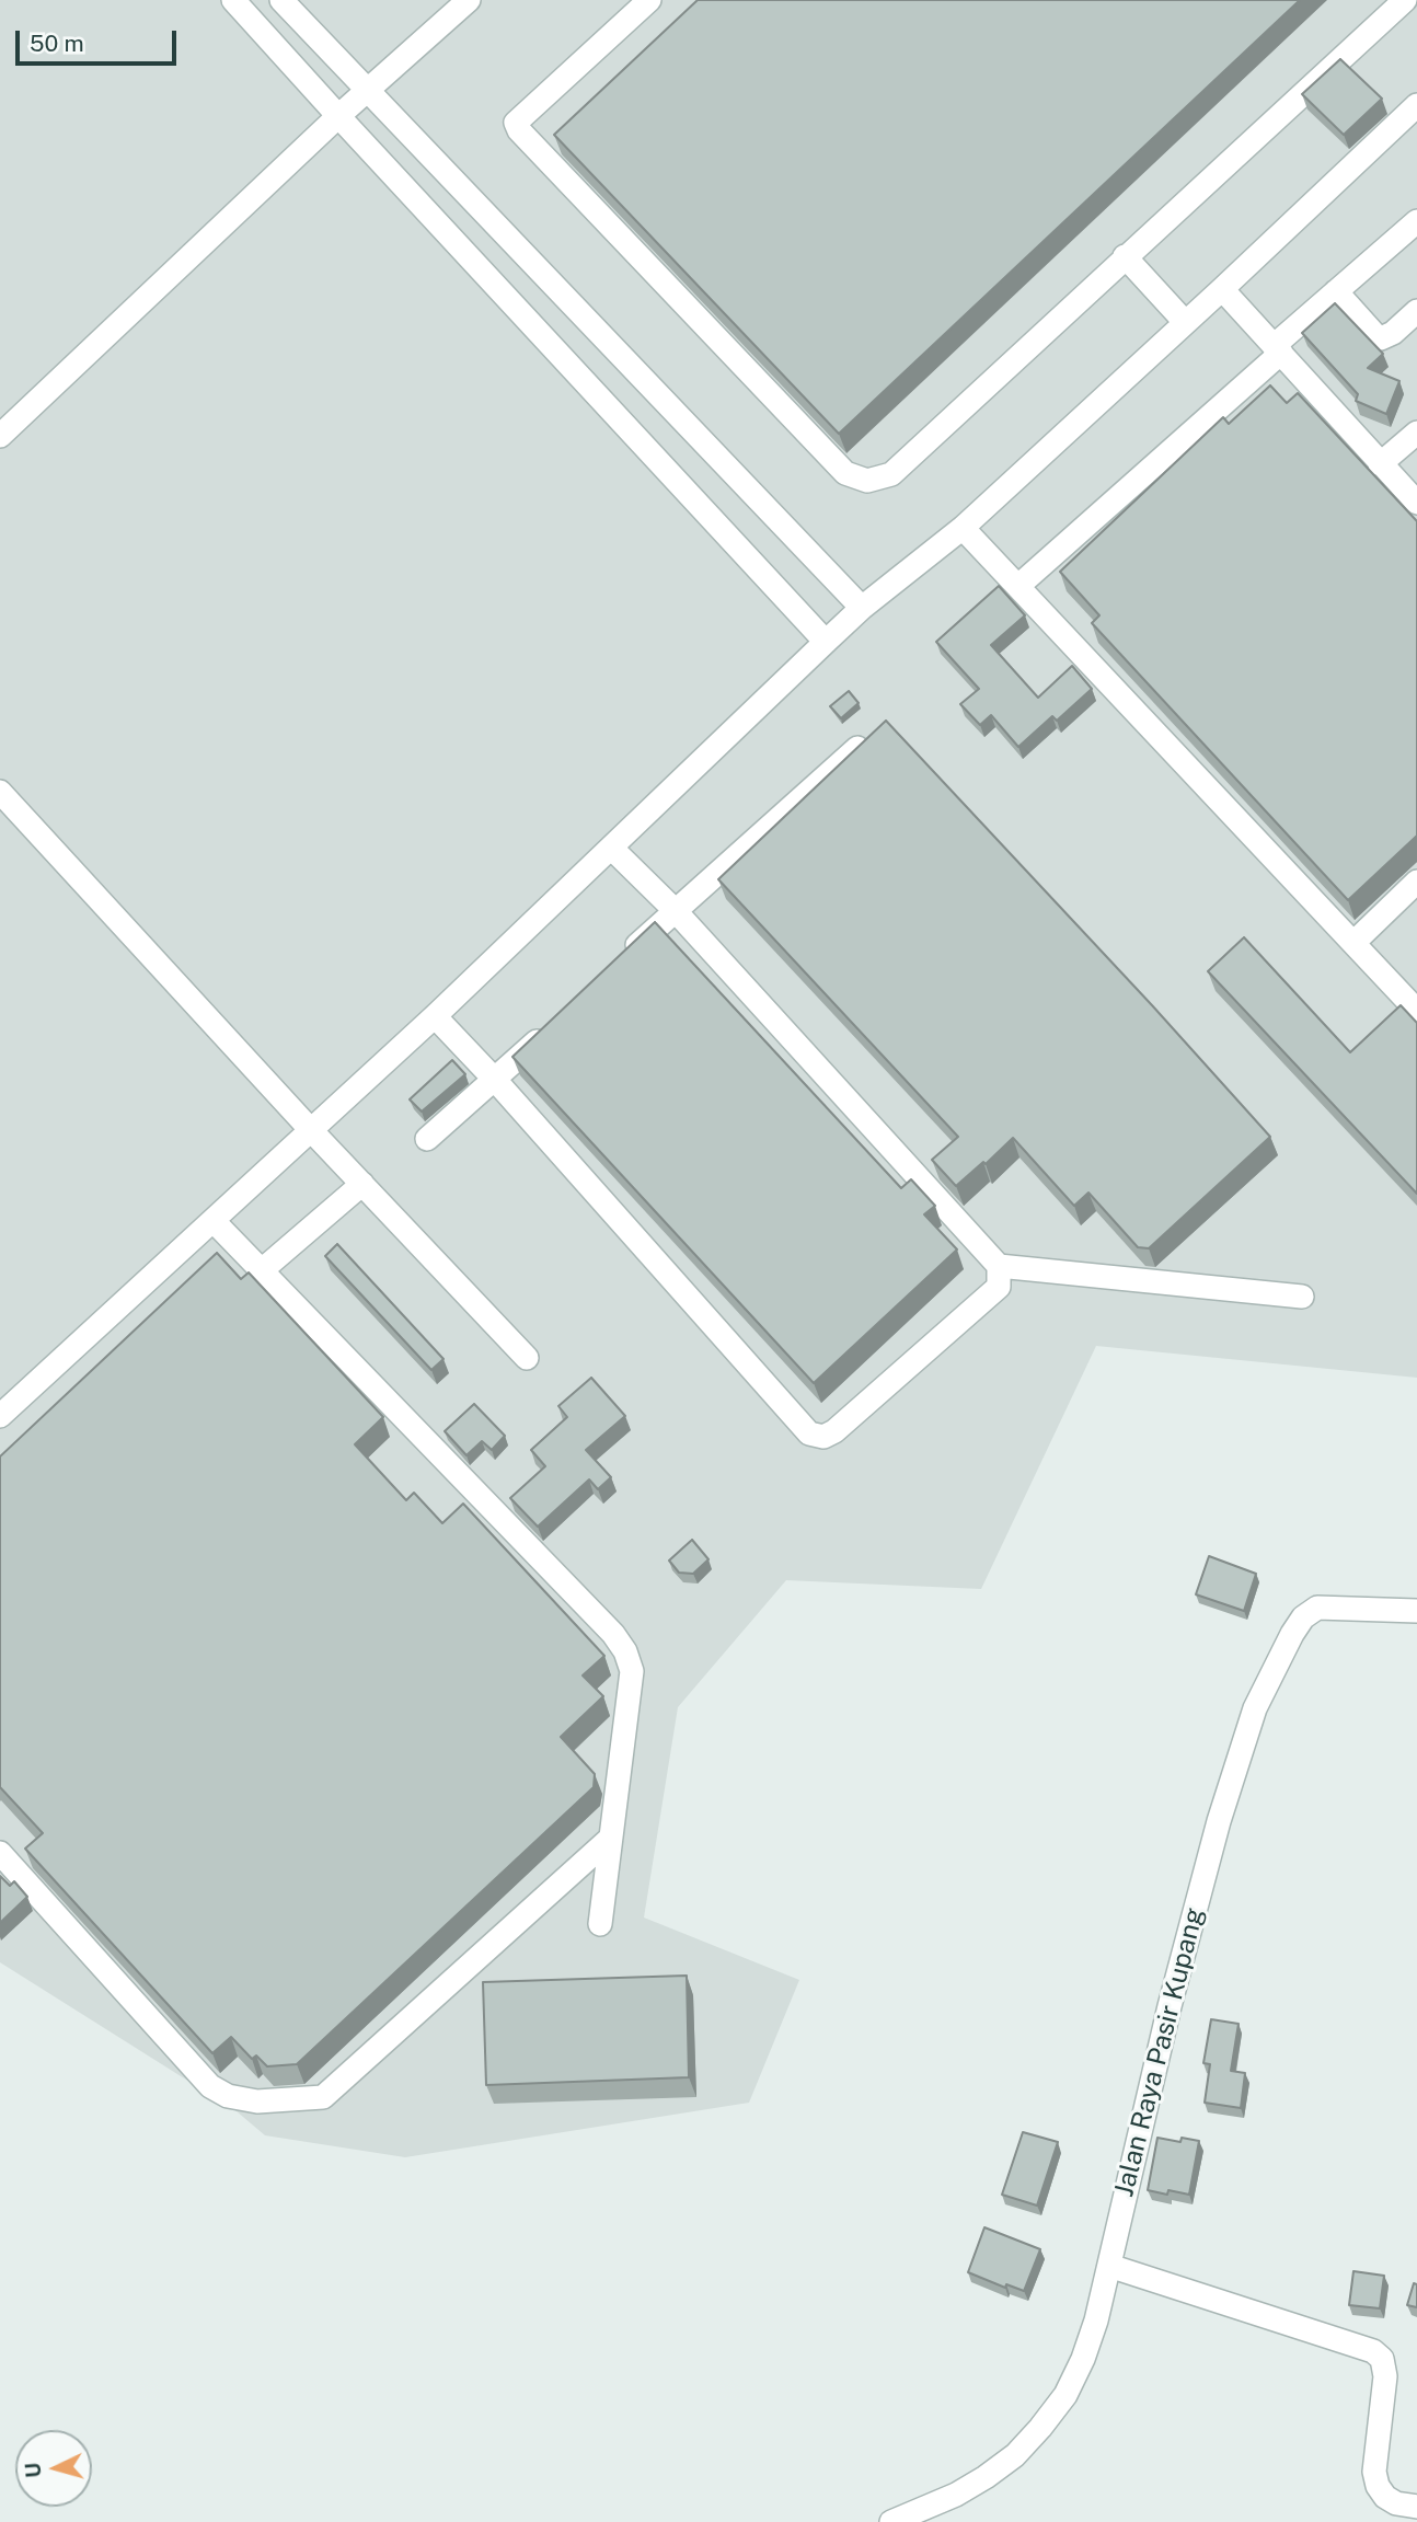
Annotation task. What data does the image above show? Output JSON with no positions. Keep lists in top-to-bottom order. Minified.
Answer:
{"streets":{"street":["Jalan Raya Pasir Kupang"]},"scale_bar":"50 m","north":"left"}
